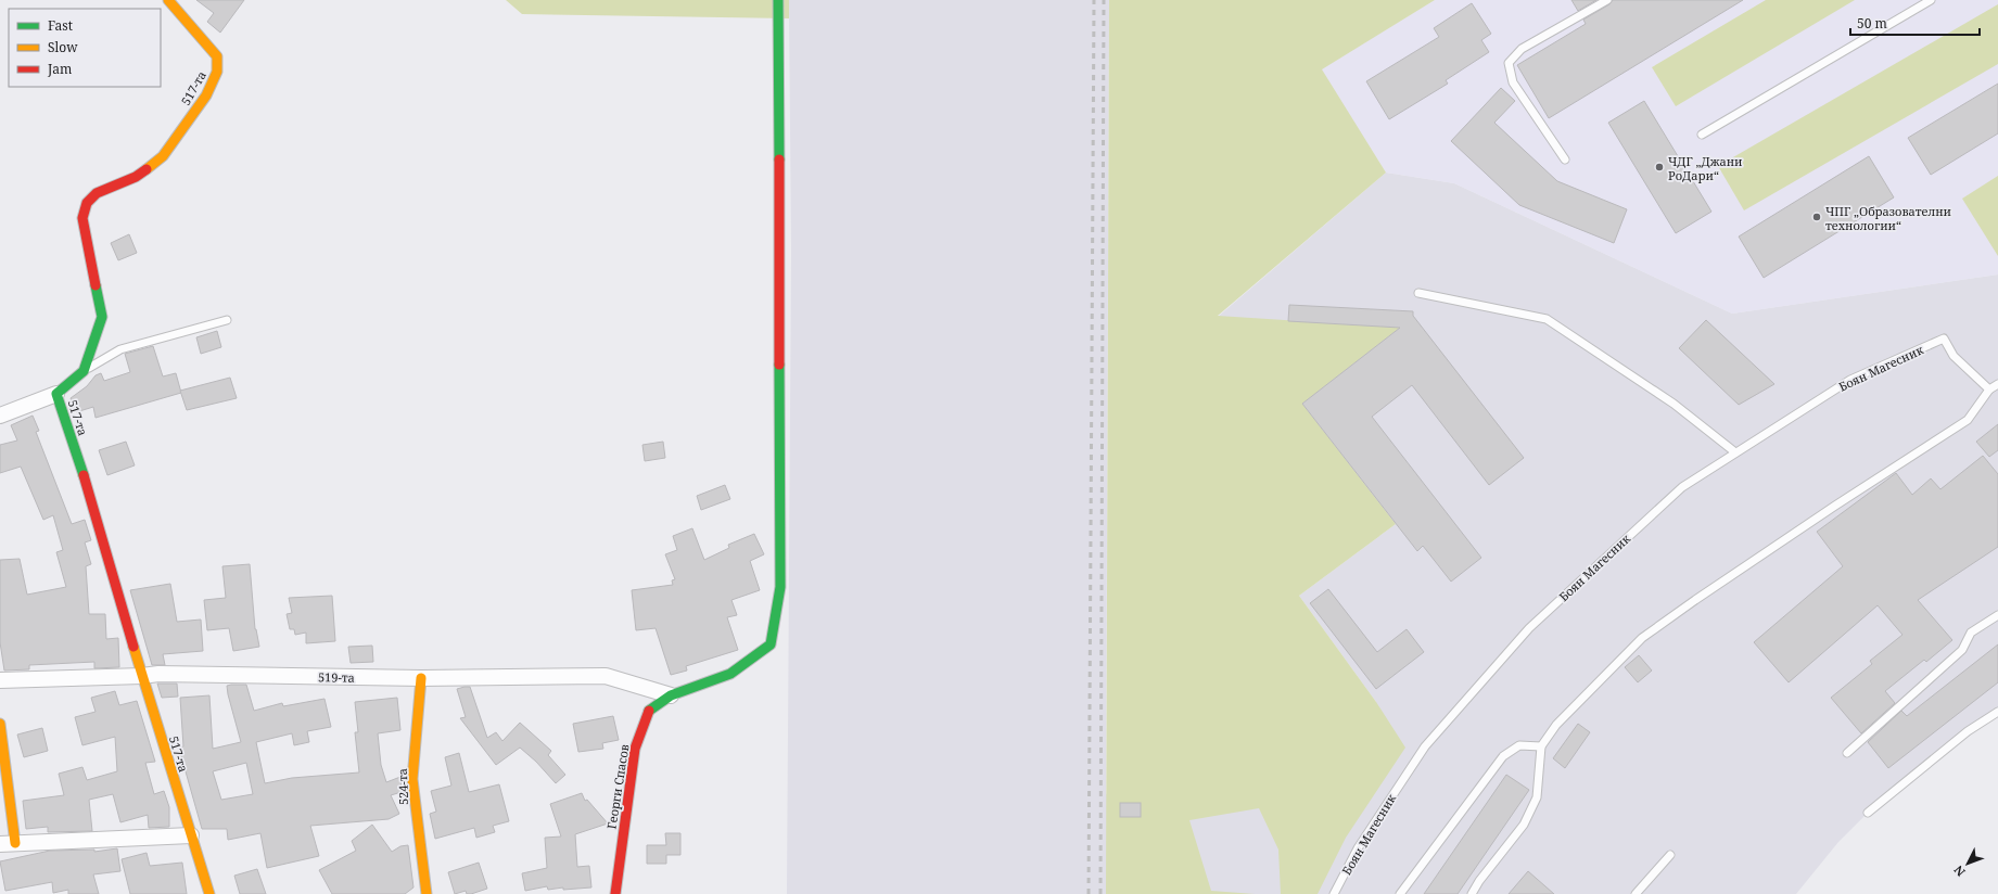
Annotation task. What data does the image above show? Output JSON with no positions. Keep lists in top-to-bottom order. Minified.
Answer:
{"streets":{"street":["517-та","519-та","524-та","Георги Спасов"],"lane":["Боян Магесник"]},"crossings":[["517-та","519-та"],["519-та","524-та"],["519-та","Георги Спасов"]],"places":["ЧДГ „Джани РоДари“","ЧПГ „Образователни технологии“"],"legend":["Fast","Slow","Jam"],"scale_bar":"50 m","north":"bottom left"}
